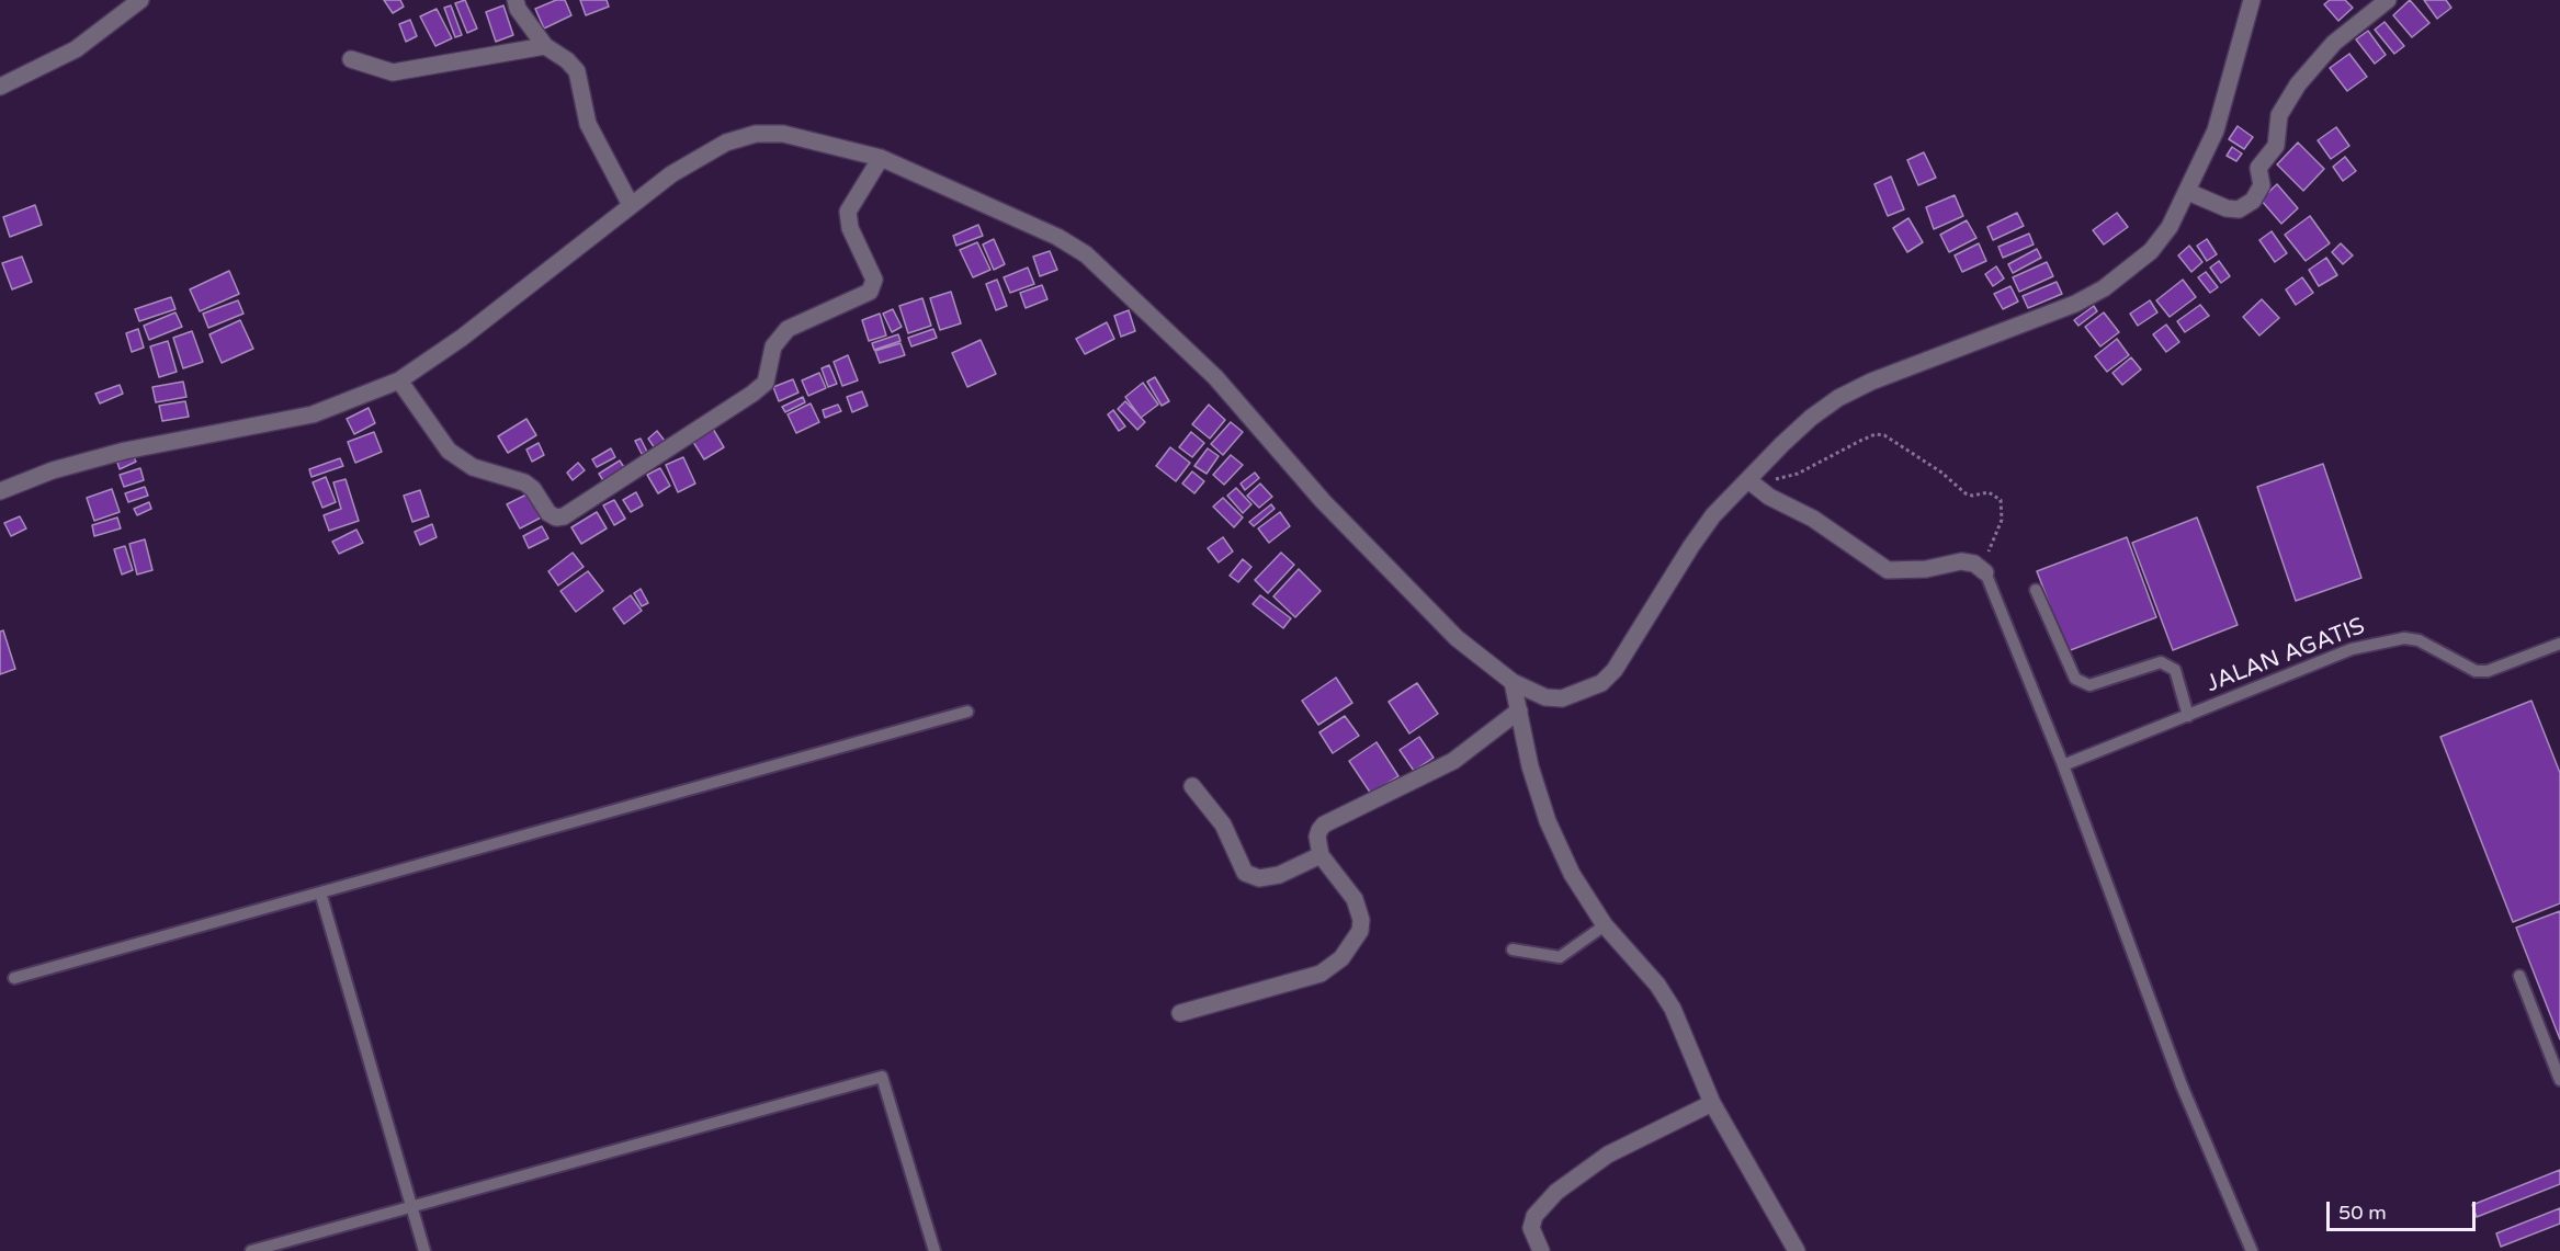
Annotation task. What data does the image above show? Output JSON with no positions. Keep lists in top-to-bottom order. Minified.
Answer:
{"streets":{"lane":["JALAN AGATIS"]},"scale_bar":"50 m"}
